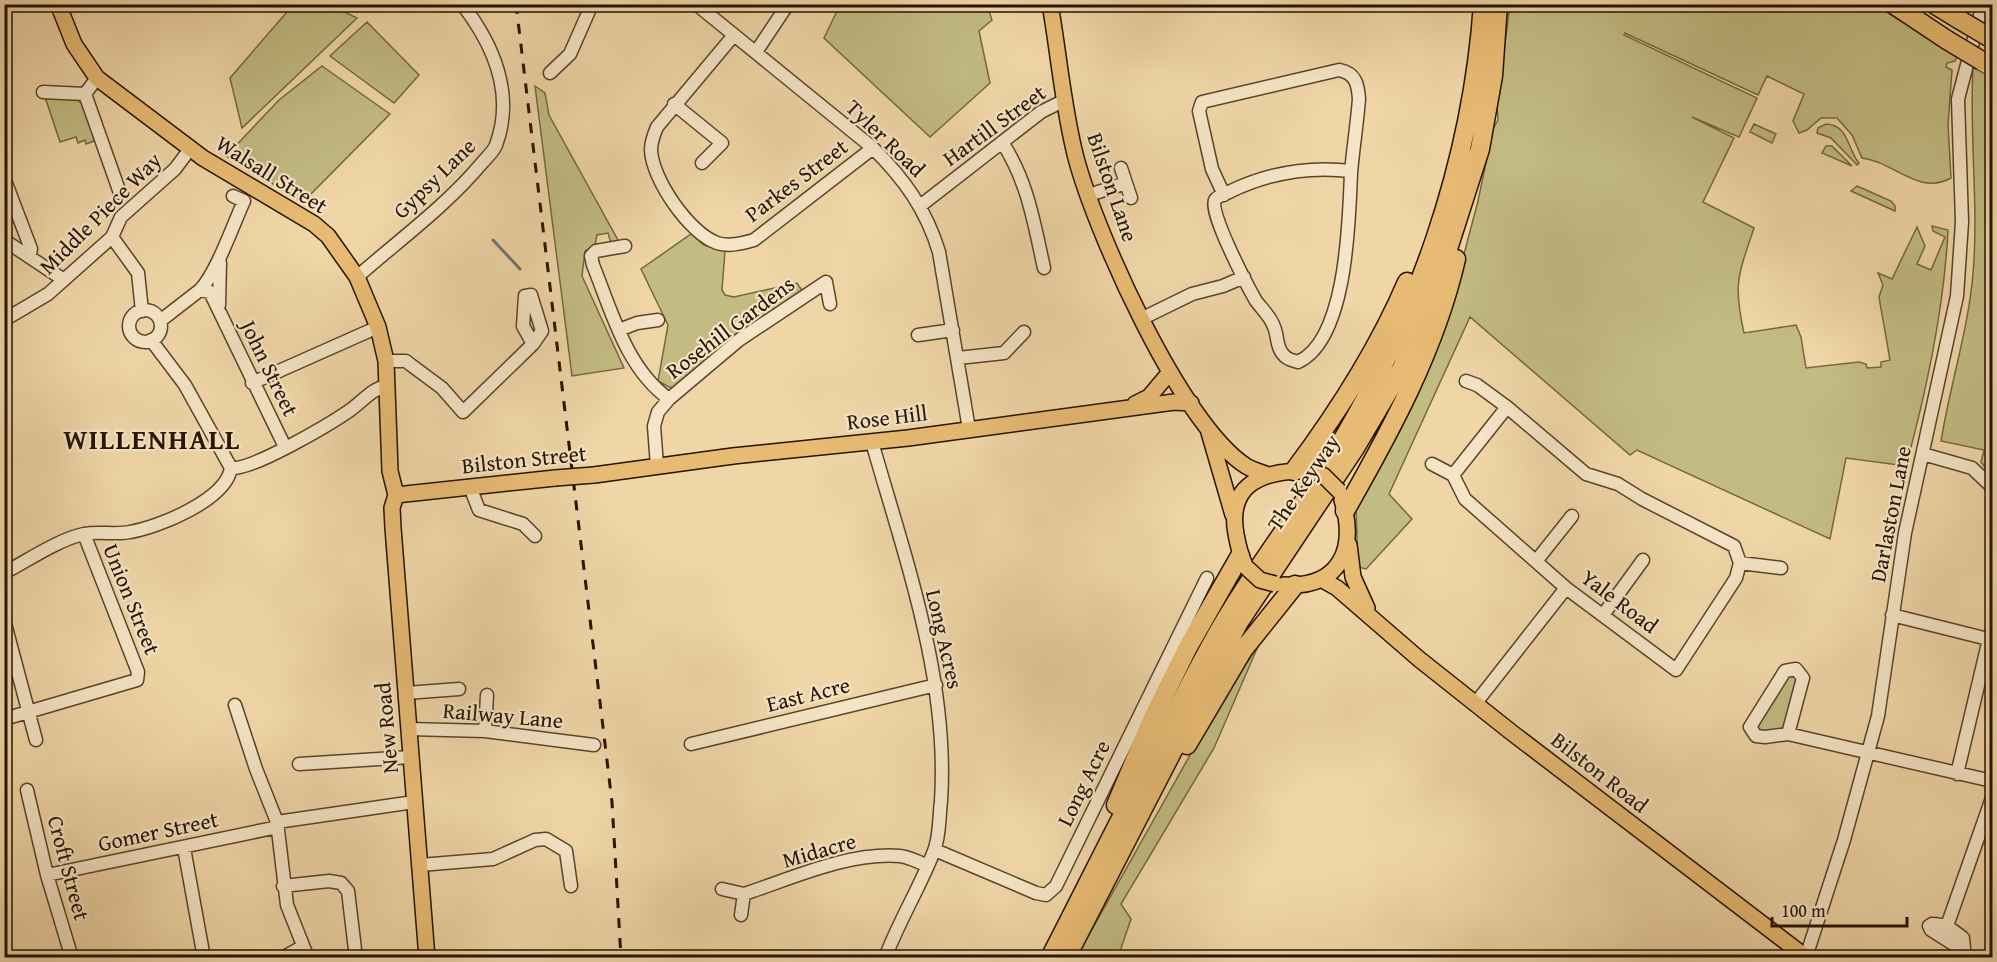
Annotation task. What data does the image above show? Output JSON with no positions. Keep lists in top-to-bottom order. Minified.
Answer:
{"streets":{"highway":["The Keyway"],"main road":["Walsall Street","Bilston Lane","Rose Hill","Bilston Street","New Road","Bilston Road"],"street":["Hartill Street","Tyler Road","Gypsy Lane","Parkes Street","Middle Piece Way","Rosehill Gardens","John Street","Darlaston Lane","Union Street","Yale Road","Long Acres","East Acre","Railway Lane","Long Acre","Gomer Street","Midacre","Croft Street"]},"crossings":[["Hartill Street","Tyler Road"],["Hartill Street","Bilston Lane"],["Tyler Road","Parkes Street"],["Tyler Road","Rose Hill"],["Walsall Street","Gypsy Lane"],["Walsall Street","Middle Piece Way"],["Walsall Street","Bilston Street"],["Walsall Street","New Road"],["Bilston Lane","Rose Hill"],["Rosehill Gardens","Rose Hill"],["Rosehill Gardens","Bilston Street"],["Rose Hill","Bilston Street"],["Rose Hill","Long Acres"],["Bilston Street","New Road"],["Darlaston Lane","Bilston Road"],["Long Acres","East Acre"],["Long Acres","Long Acre"],["Railway Lane","New Road"],["New Road","Gomer Street"],["Gomer Street","Croft Street"]],"districts":["WILLENHALL"],"scale_bar":"100 m"}
